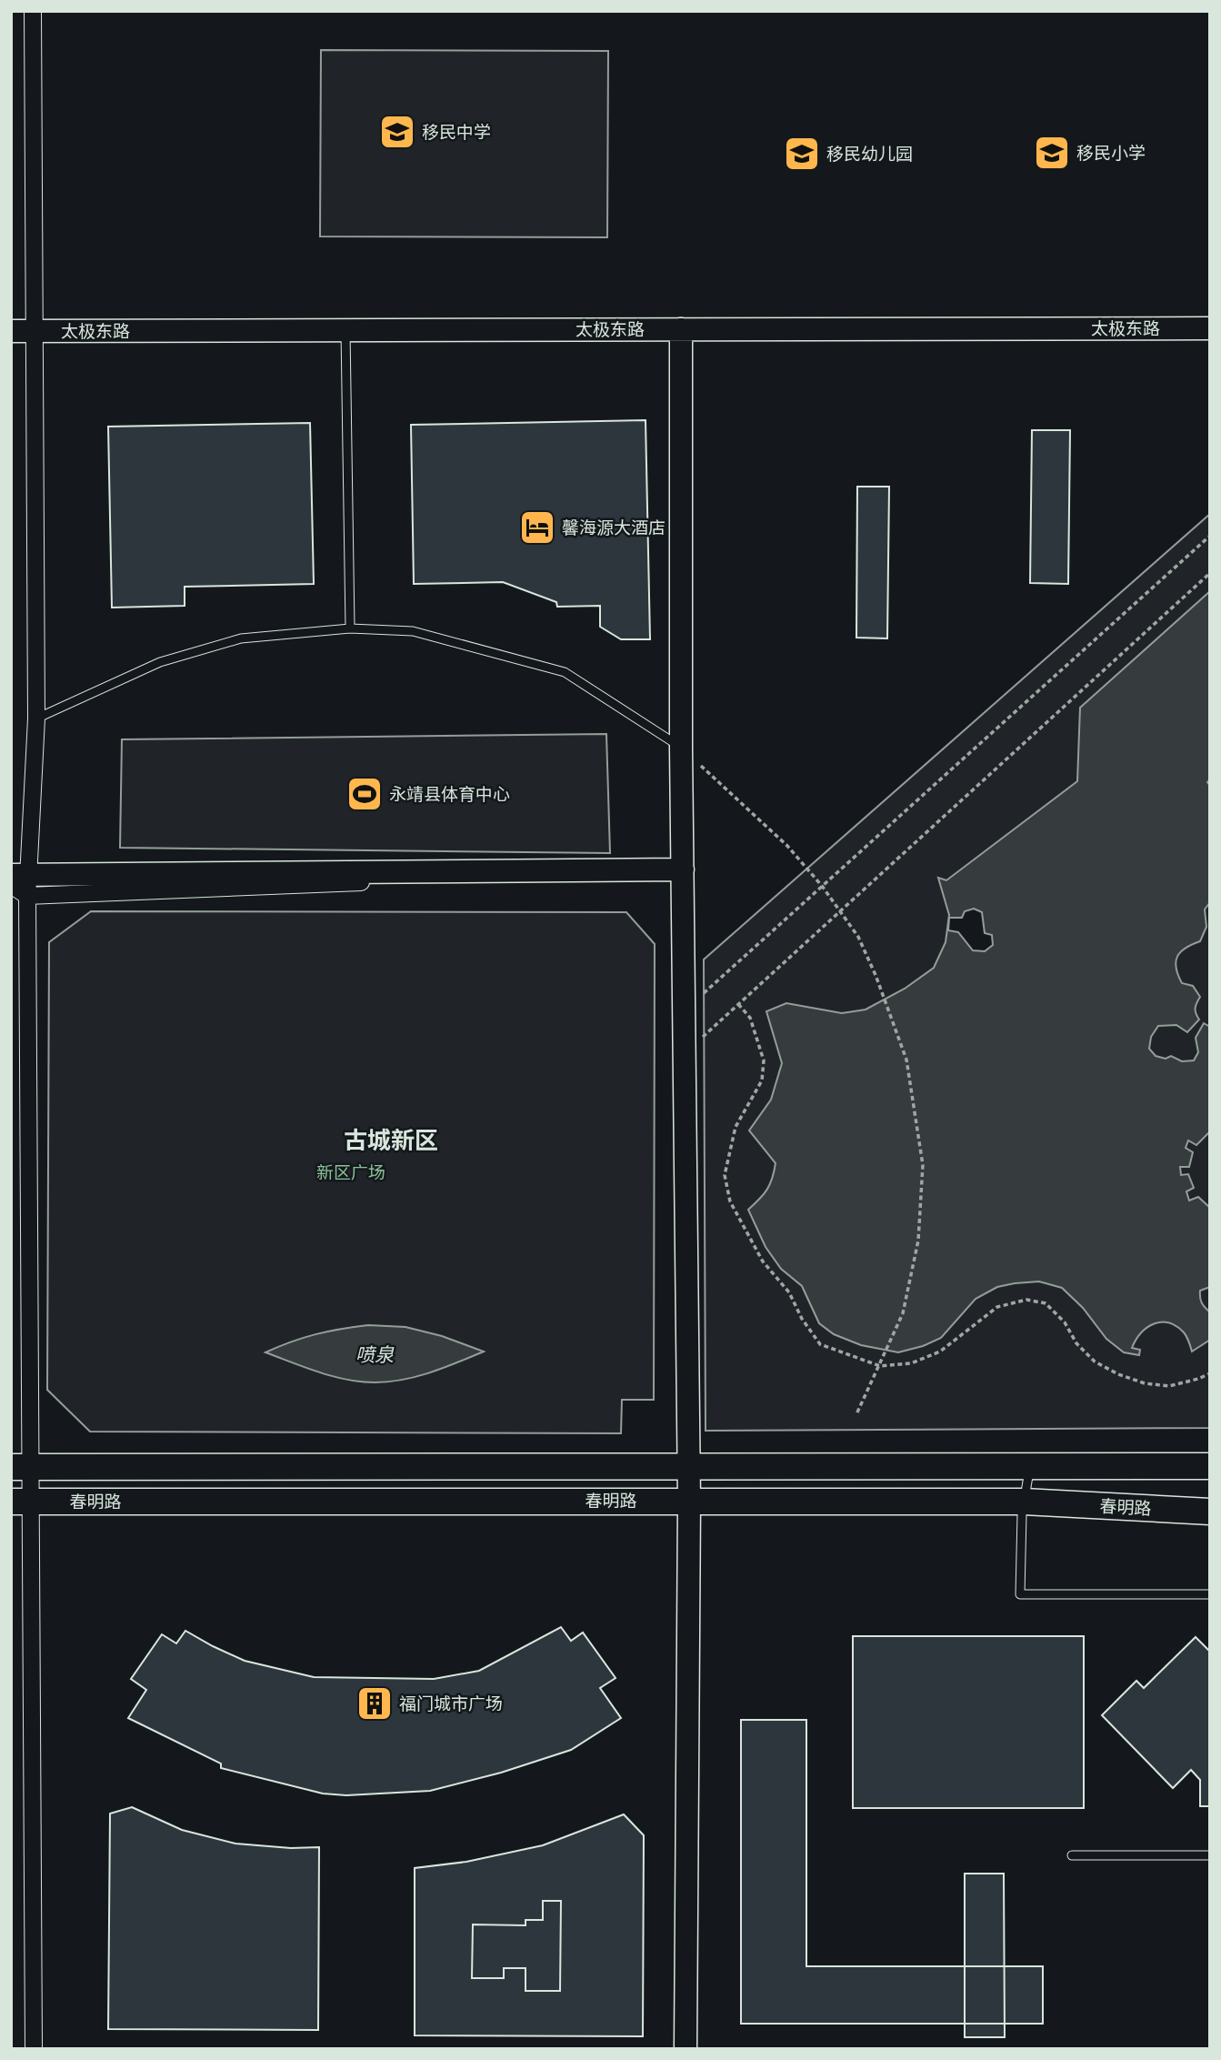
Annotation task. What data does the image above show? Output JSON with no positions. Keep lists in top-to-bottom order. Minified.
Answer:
{"streets":{"main road":["春明路"],"street":["太极东路"]},"districts":["古城新区"],"water":["喷泉"],"parks":["新区广场"],"places":{"school or university":["移民中学","移民小学","移民幼儿园"],"hotel":["馨海源大酒店"],"sports":["永靖县体育中心"],"building":["福门城市广场"]}}
